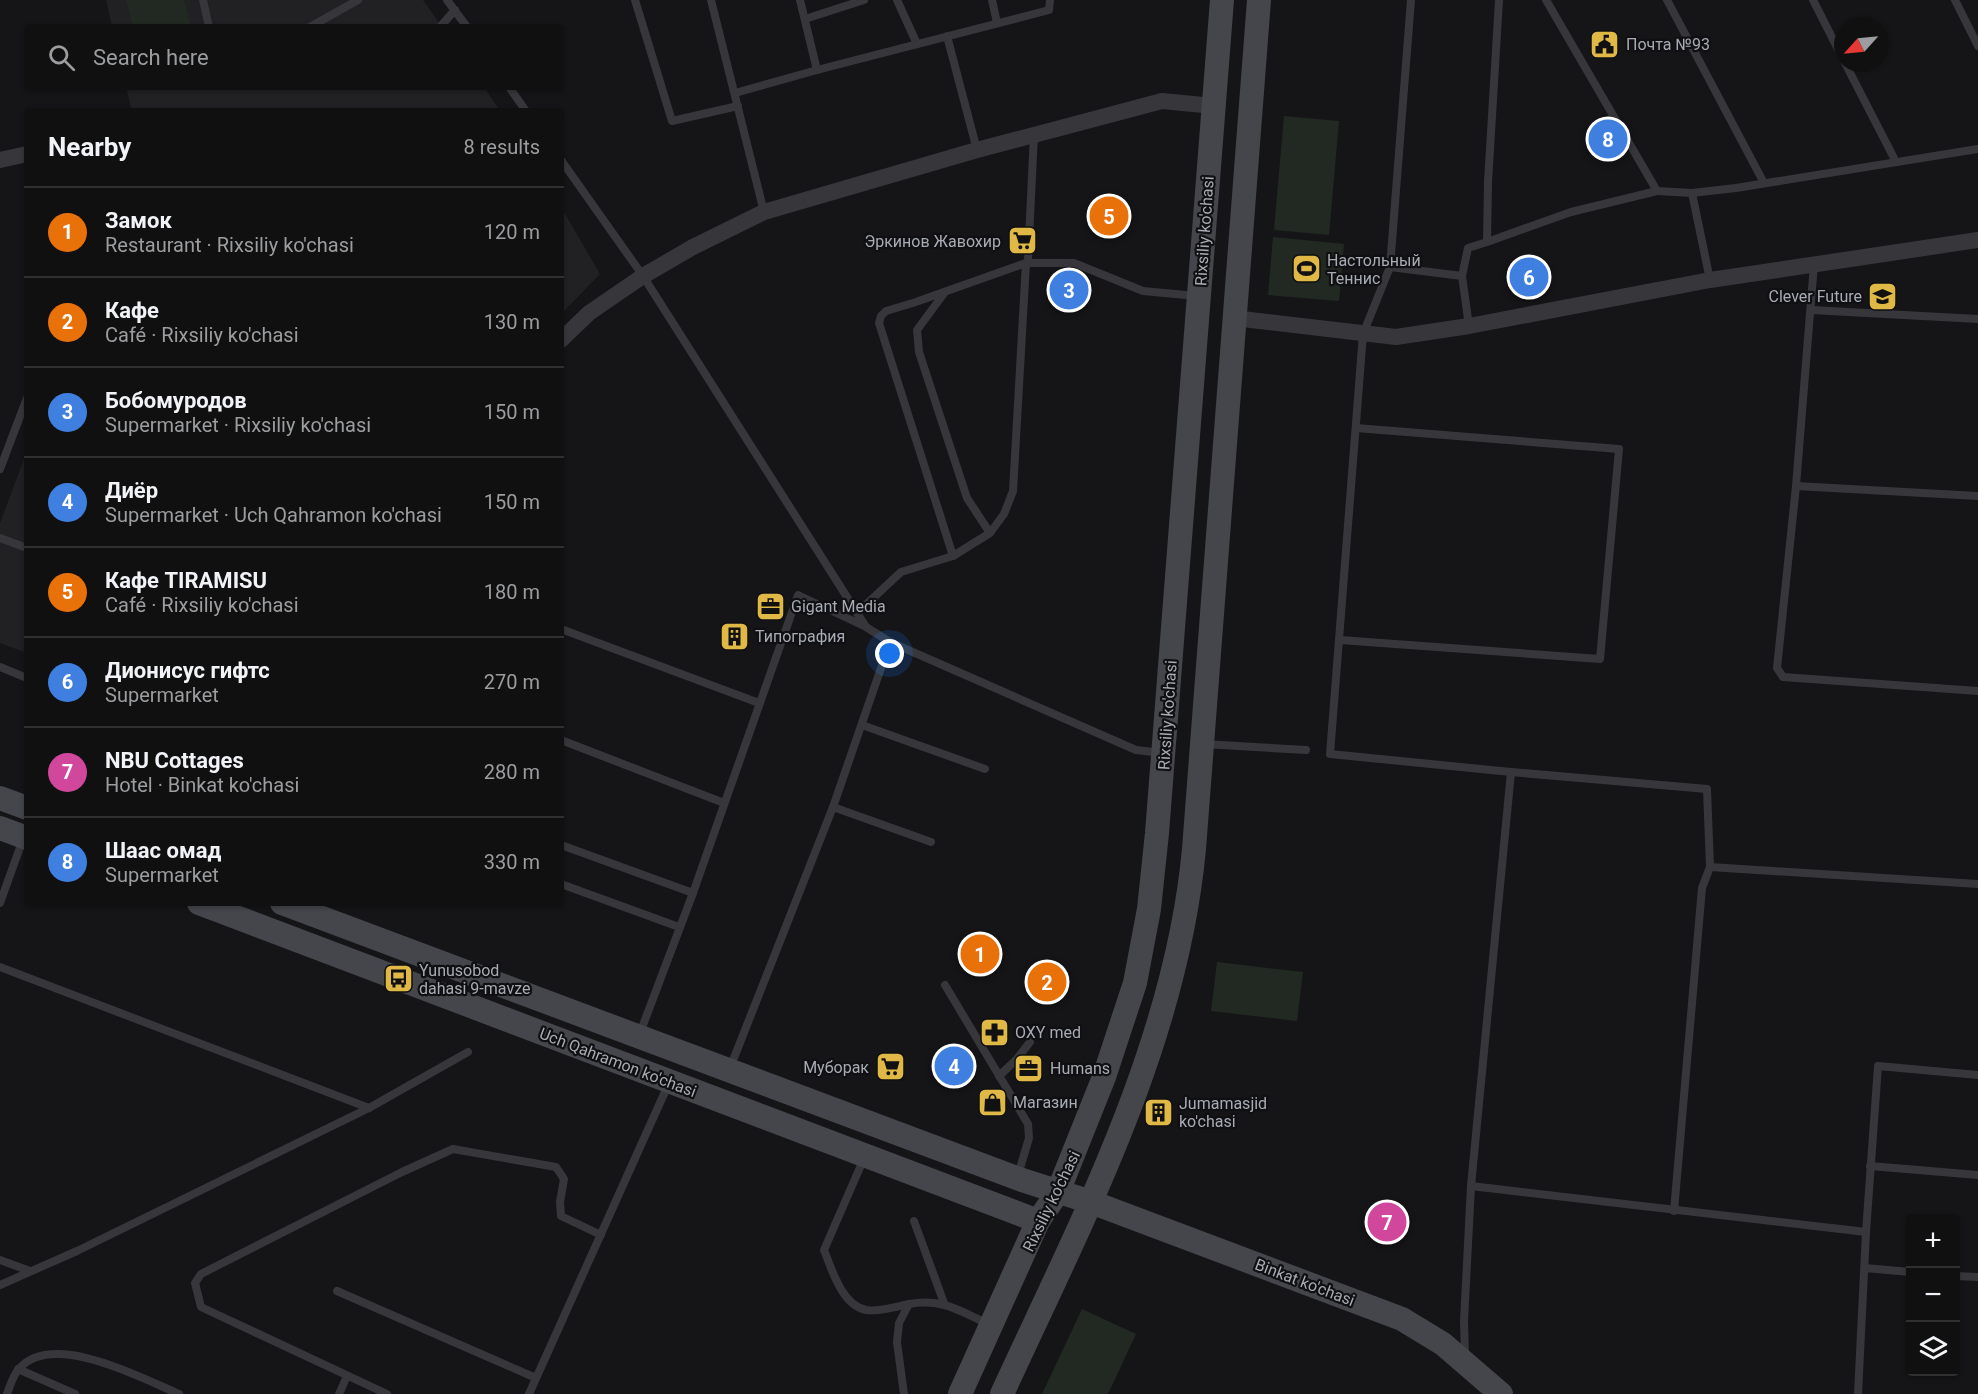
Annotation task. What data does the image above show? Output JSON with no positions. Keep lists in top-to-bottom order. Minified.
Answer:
{"streets":{"main road":["Rixsiliy ko'chasi","Uch Qahramon ko'chasi","Binkat ko'chasi"]},"crossings":[["Rixsiliy ko'chasi","Uch Qahramon ko'chasi"],["Rixsiliy ko'chasi","Binkat ko'chasi"],["Uch Qahramon ko'chasi","Binkat ko'chasi"]],"places":{"public building":["Почта №93"],"supermarket":["Эркинов Жавохир","Муборак"],"sports":["Настольный Теннис"],"school or university":["Clever Future"],"office":["Gigant Media","Humans"],"building":["Типография","Jumamasjid ko'chasi"],"bus stop":["Yunusobod dahasi 9-mavze"],"pharmacy":["OXY med"],"shop":["Магазин"]},"north":"bottom left","page":{"search":"Search here","heading":["Nearby","8 results"],"pins":["8","5","6","3","1","2","4","7"],"list":[{"mark":"1","name":"Замок","note":"Restaurant · Rixsiliy ko'chasi","value":"120 m"},{"mark":"2","name":"Кафе","note":"Café · Rixsiliy ko'chasi","value":"130 m"},{"mark":"3","name":"Бобомуродов","note":"Supermarket · Rixsiliy ko'chasi","value":"150 m"},{"mark":"4","name":"Диёр","note":"Supermarket · Uch Qahramon ko'chasi","value":"150 m"},{"mark":"5","name":"Кафе TIRAMISU","note":"Café · Rixsiliy ko'chasi","value":"180 m"},{"mark":"6","name":"Дионисус гифтс","note":"Supermarket","value":"270 m"},{"mark":"7","name":"NBU Cottages","note":"Hotel · Binkat ko'chasi","value":"280 m"},{"mark":"8","name":"Шаас омад","note":"Supermarket","value":"330 m"}],"map_buttons":["+","−"]}}
